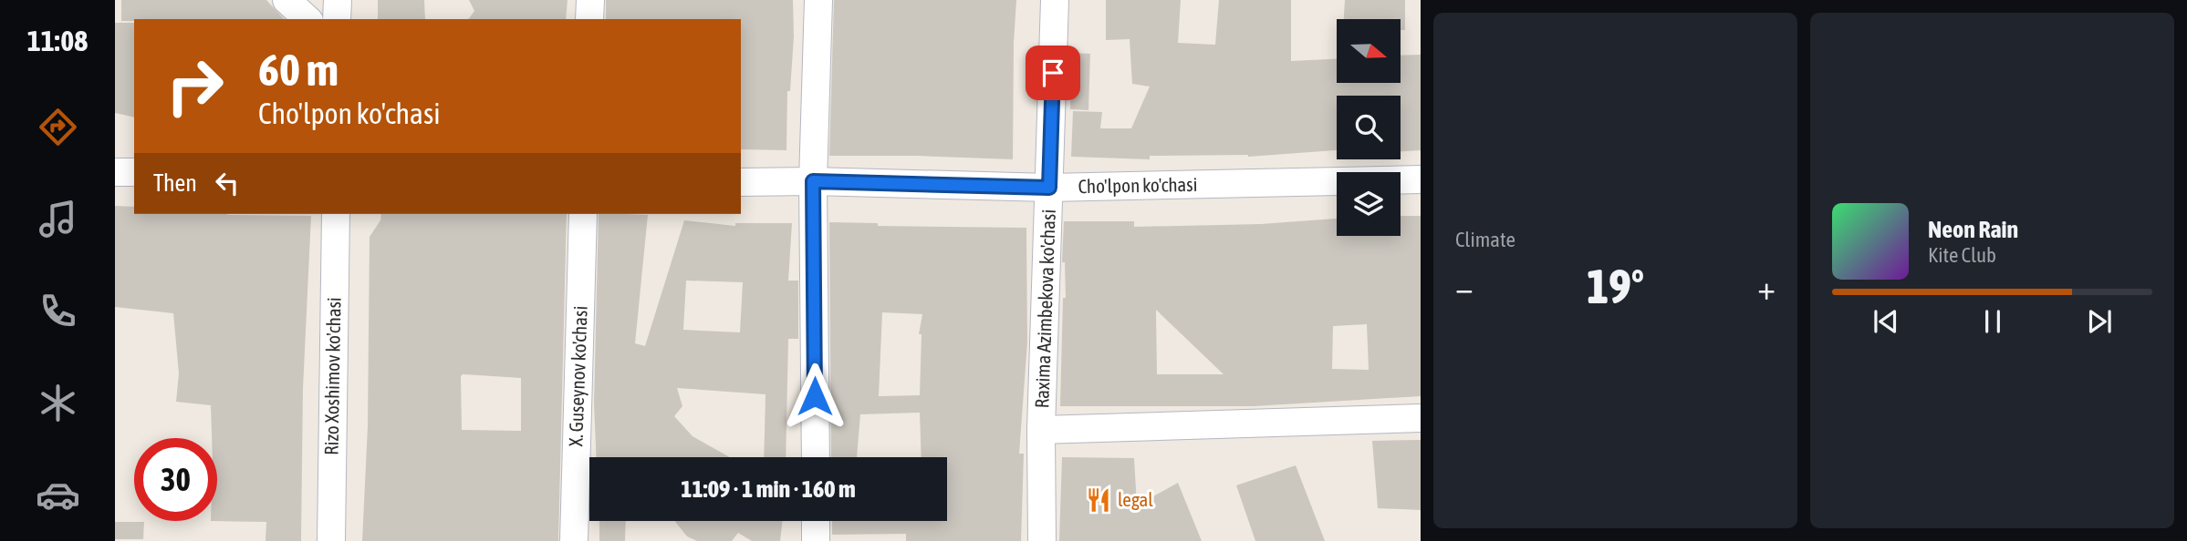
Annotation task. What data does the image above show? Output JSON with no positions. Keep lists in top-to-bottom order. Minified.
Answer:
{"streets":{"street":["Cho'lpon ko'chasi","Raxima Azimbekova ko'chasi","Rizo Xoshimov ko'chasi","X. Guseynov ko'chasi"]},"crossings":[["Cho'lpon ko'chasi","Raxima Azimbekova ko'chasi"]],"places":{"restaurant":["legal"]},"north":"right","page":{"tabs":"11:08","tile":"Climate","turn":["60 m","Cho'lpon ko'chasi"],"then":"Then","song":["Neon Rain","Kite Club"],"heat":["−","19°","+"],"limit":"30","trip":"11:09 · 1 min · 160 m"}}
